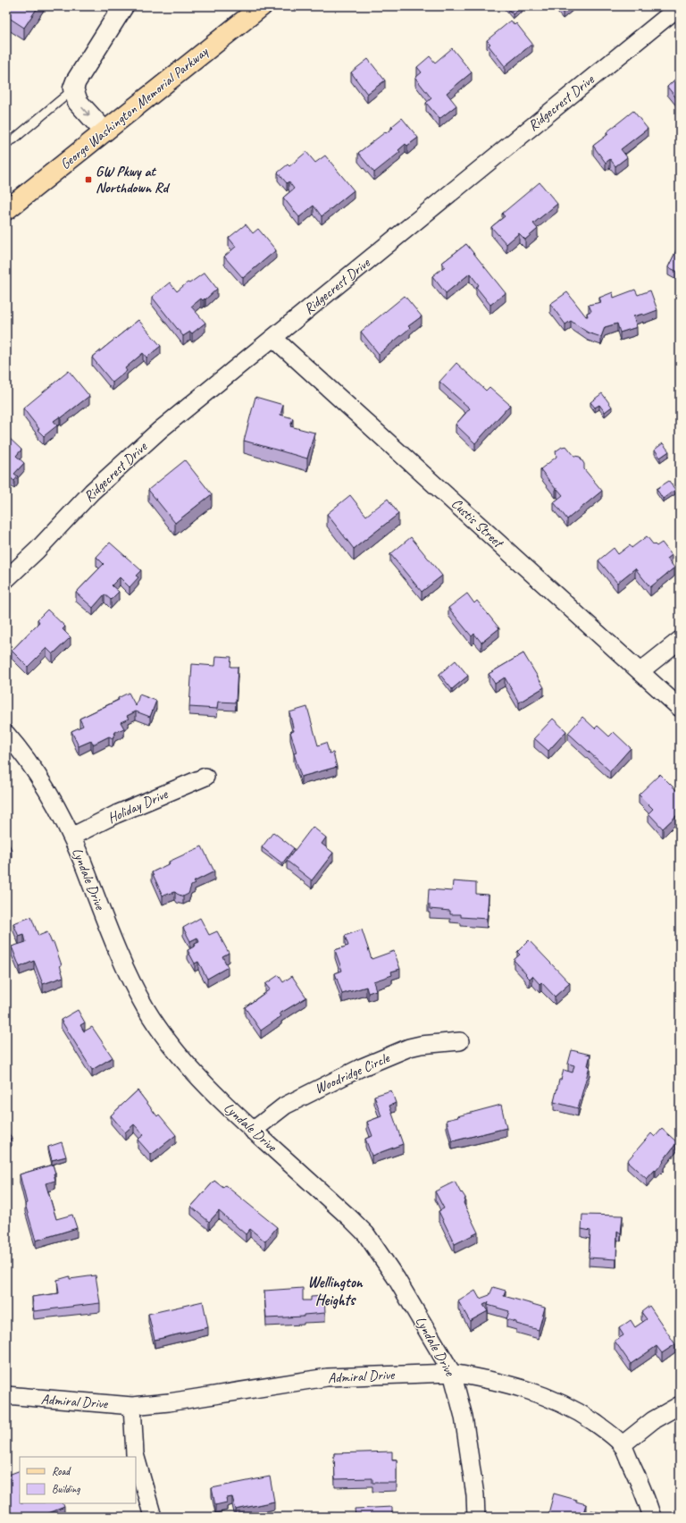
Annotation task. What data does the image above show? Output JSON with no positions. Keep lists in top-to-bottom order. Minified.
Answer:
{"streets":{"main road":["George Washington Memorial Parkway"],"street":["Ridgecrest Drive","Custis Street","Holiday Drive","Lyndale Drive","Woodridge Circle","Admiral Drive"]},"crossings":[["Ridgecrest Drive","Custis Street"],["Holiday Drive","Lyndale Drive"],["Lyndale Drive","Woodridge Circle"],["Lyndale Drive","Admiral Drive"]],"districts":["Wellington Heights"],"places":{"transit":["GW Pkwy at Northdown Rd"]},"legend":["Road","Building"]}
